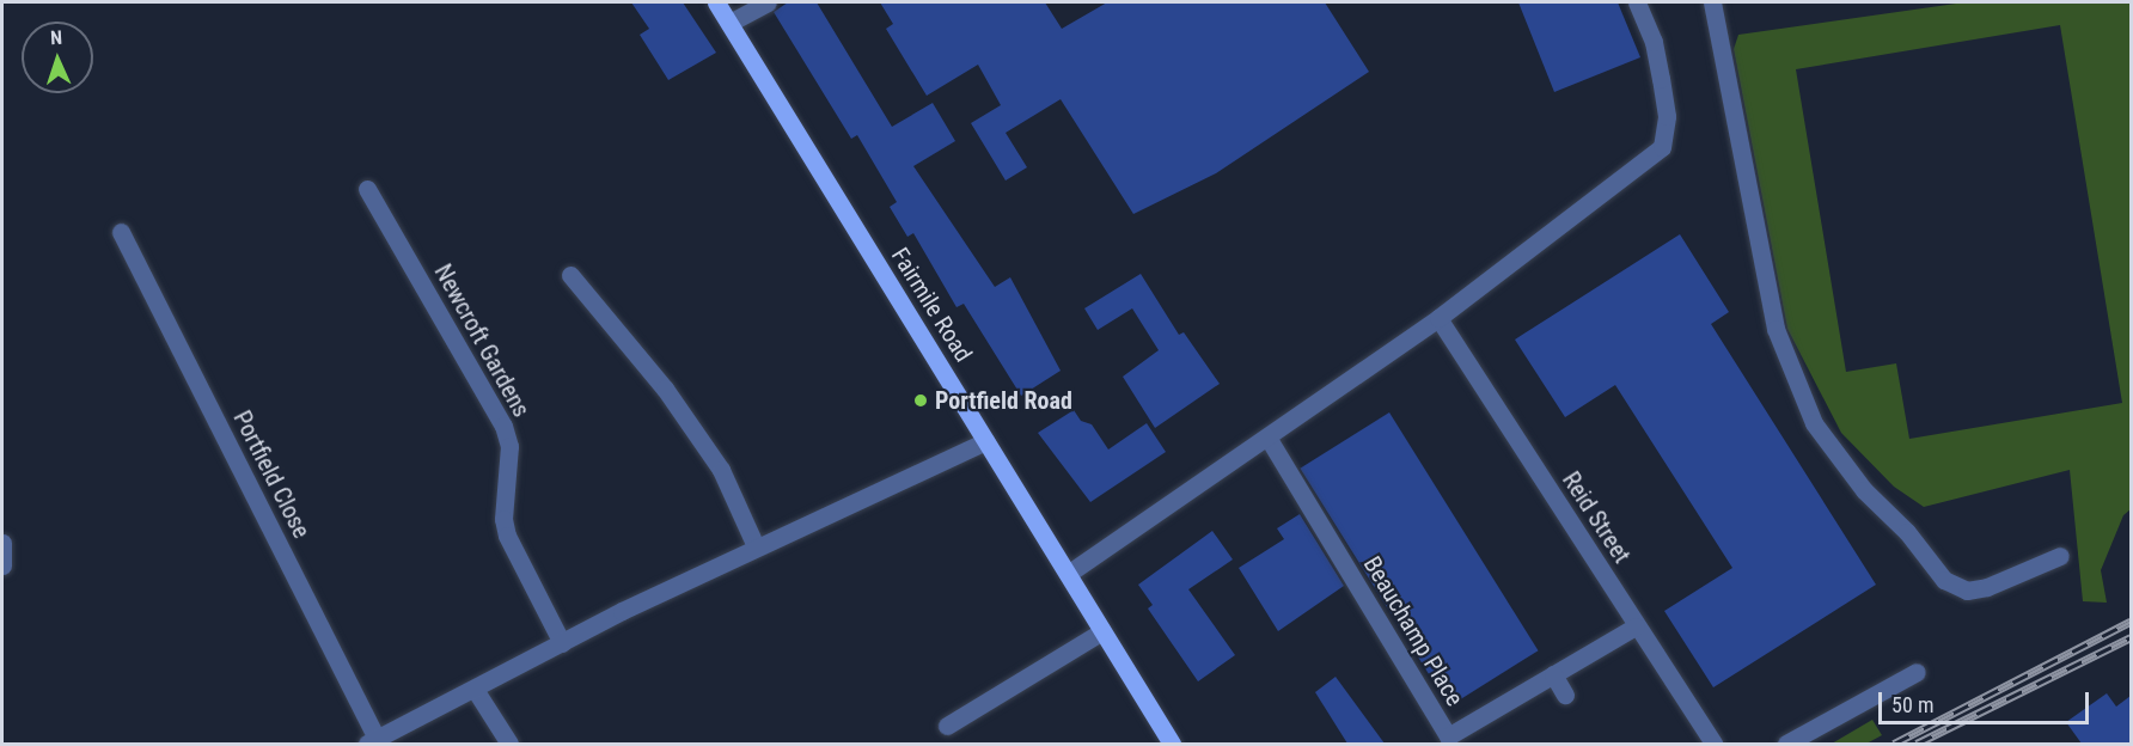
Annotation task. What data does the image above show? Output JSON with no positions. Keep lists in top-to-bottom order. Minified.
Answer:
{"streets":{"main road":["Fairmile Road"],"street":["Newcroft Gardens","Portfield Close","Reid Street","Beauchamp Place"]},"crossings":[["Reid Street","Beauchamp Place"]],"places":["Portfield Road"],"scale_bar":"50 m","north":"top"}
